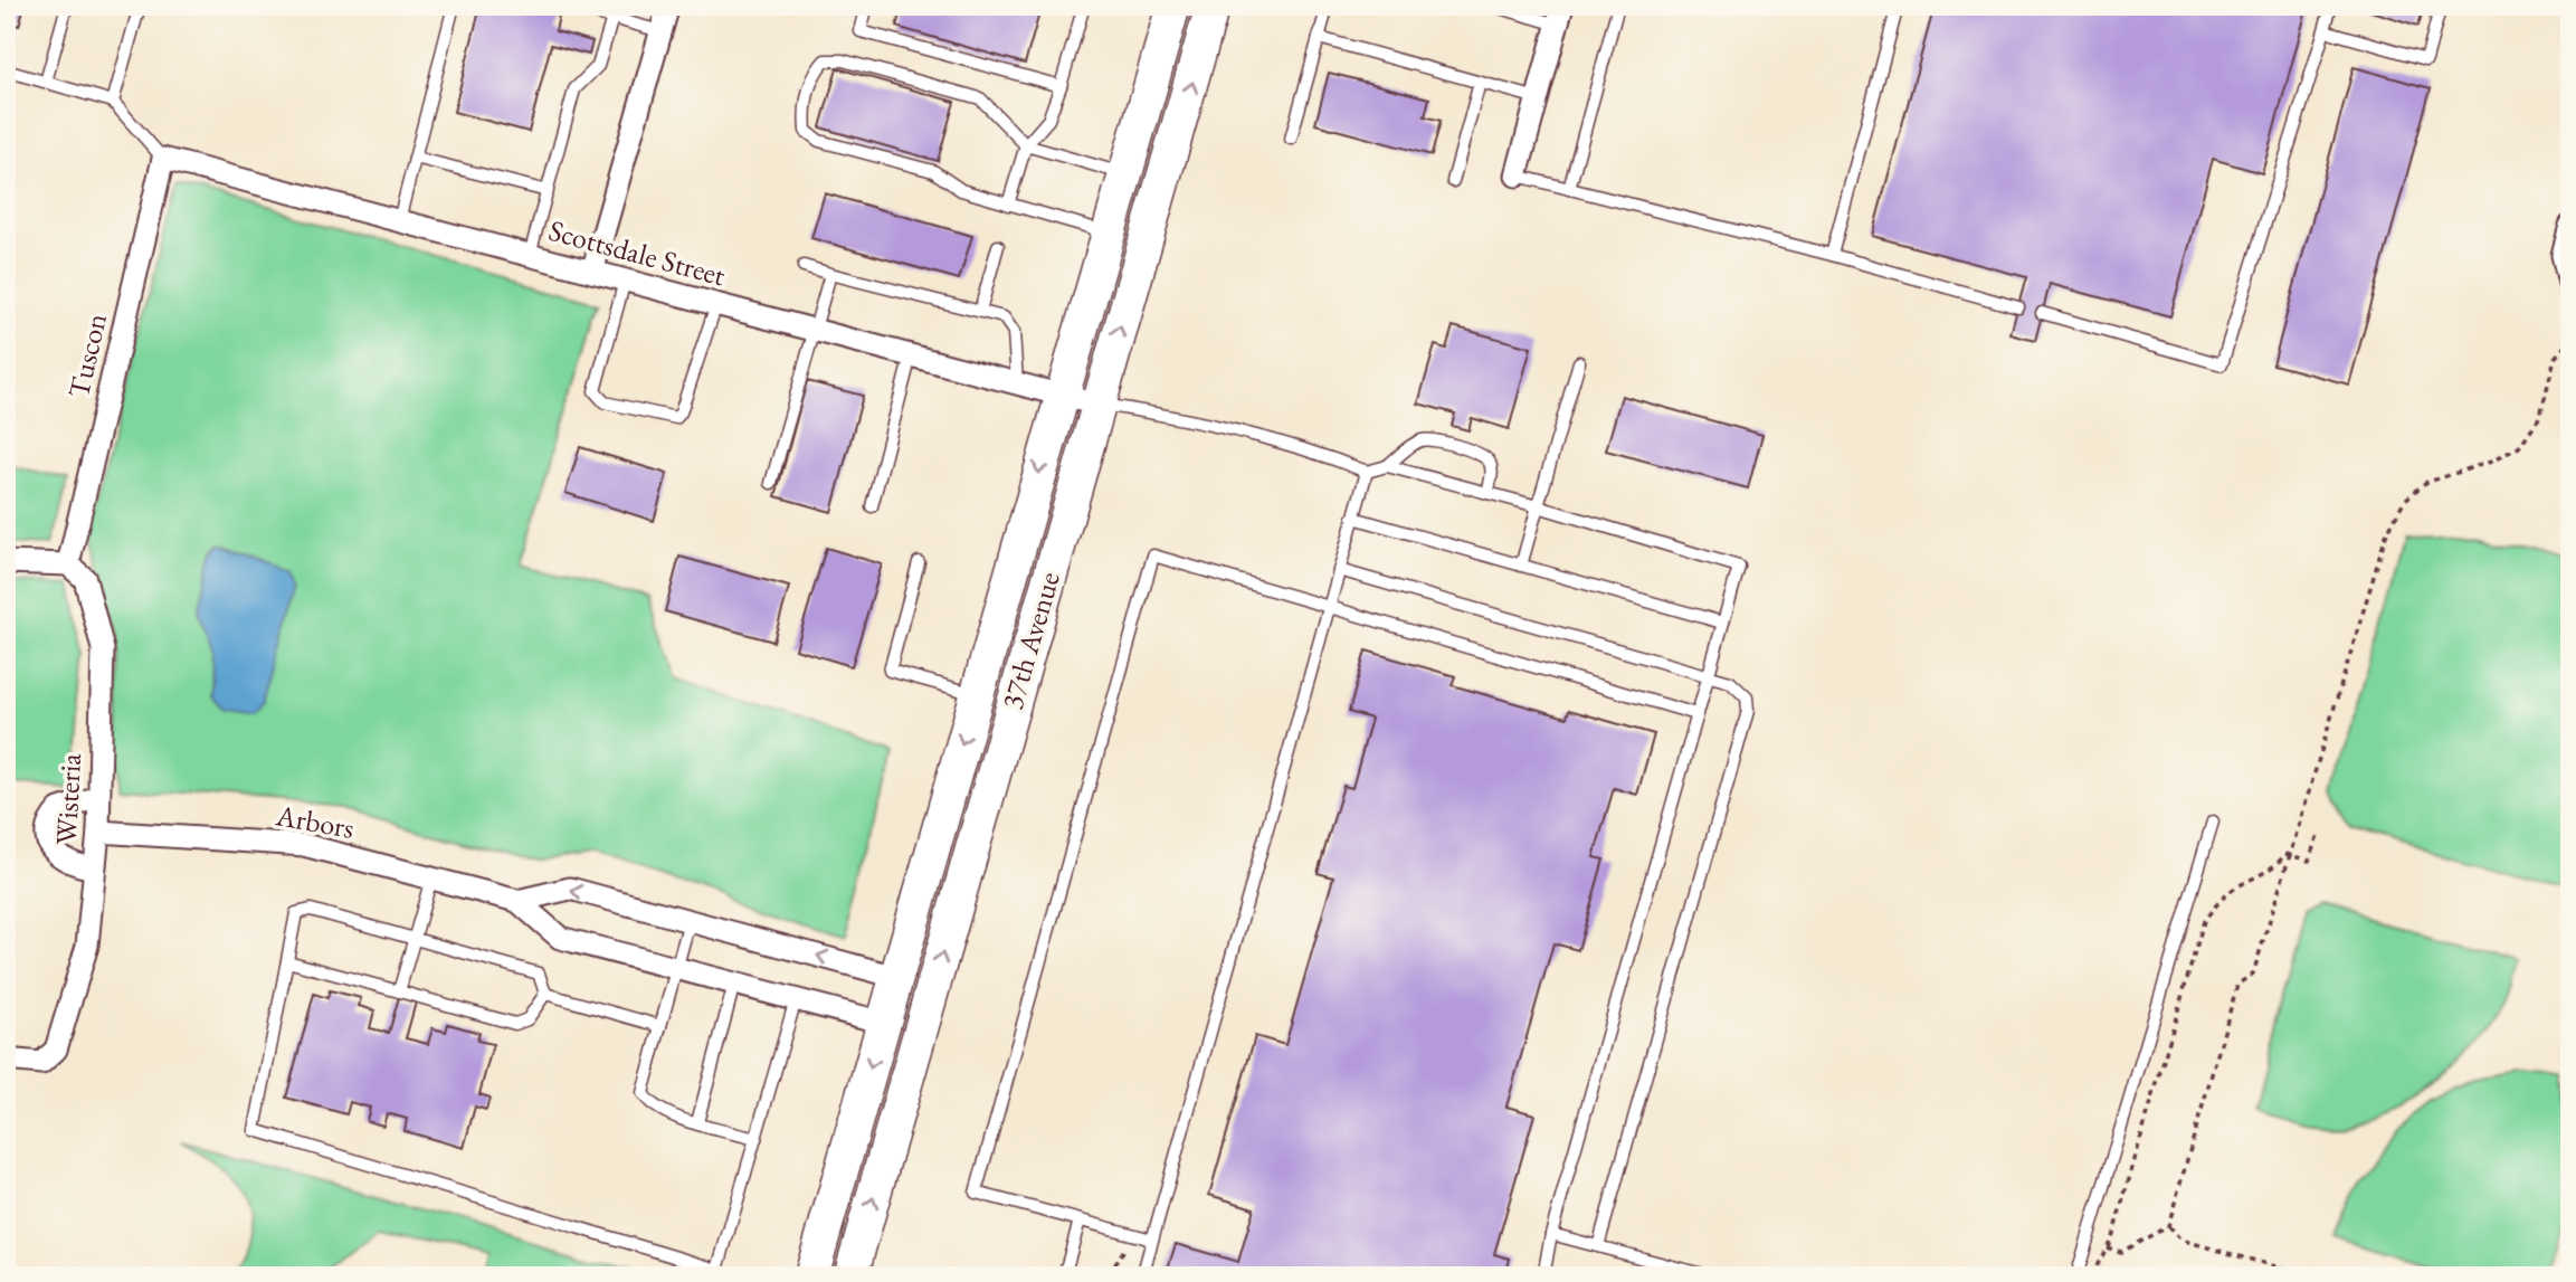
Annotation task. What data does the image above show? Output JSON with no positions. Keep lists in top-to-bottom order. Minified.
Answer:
{"streets":{"main road":["37th Avenue"],"street":["Scottsdale Street","Tuscon","Wisteria","Arbors"]},"crossings":[["Scottsdale Street","Tuscon"],["Scottsdale Street","37th Avenue"],["Tuscon","Wisteria"],["37th Avenue","Arbors"],["Wisteria","Arbors"]]}
